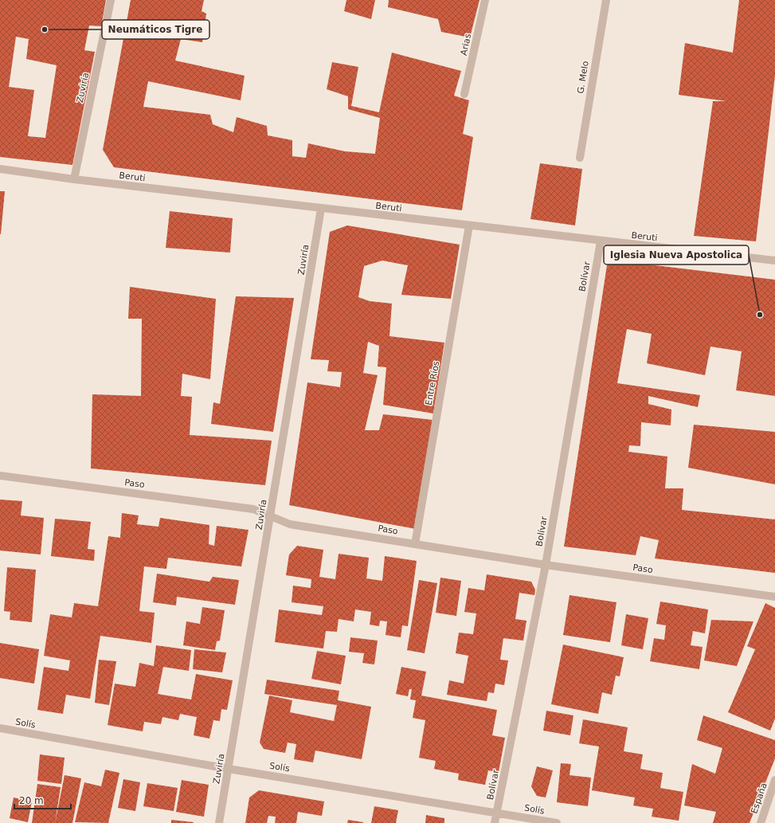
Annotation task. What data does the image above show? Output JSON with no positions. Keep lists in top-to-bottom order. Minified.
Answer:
{"streets":{"street":["Arias","G. Melo","Zuviría","Beruti","Bolívar","Entre Ríos","Paso","Solís","España"]},"crossings":[["Zuviría","Beruti"],["Zuviría","Paso"],["Zuviría","Solís"],["Beruti","Bolívar"],["Beruti","Entre Ríos"],["Bolívar","Paso"],["Bolívar","Solís"],["Entre Ríos","Paso"]],"places":["Neumáticos Tigre","Iglesia Nueva Apostolica"],"scale_bar":"20 m"}
